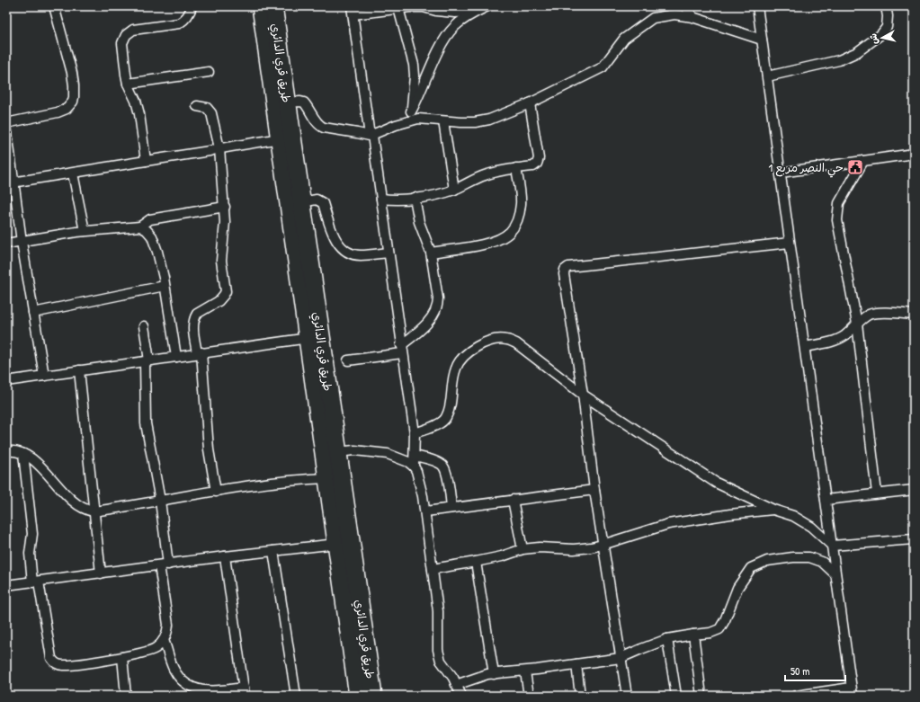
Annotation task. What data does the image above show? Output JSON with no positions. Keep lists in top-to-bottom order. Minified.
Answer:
{"streets":{"highway":["طريق قري الدائري"]},"places":{"public building":["حي النصر مربع 1"]},"scale_bar":"50 m","north":"left"}
